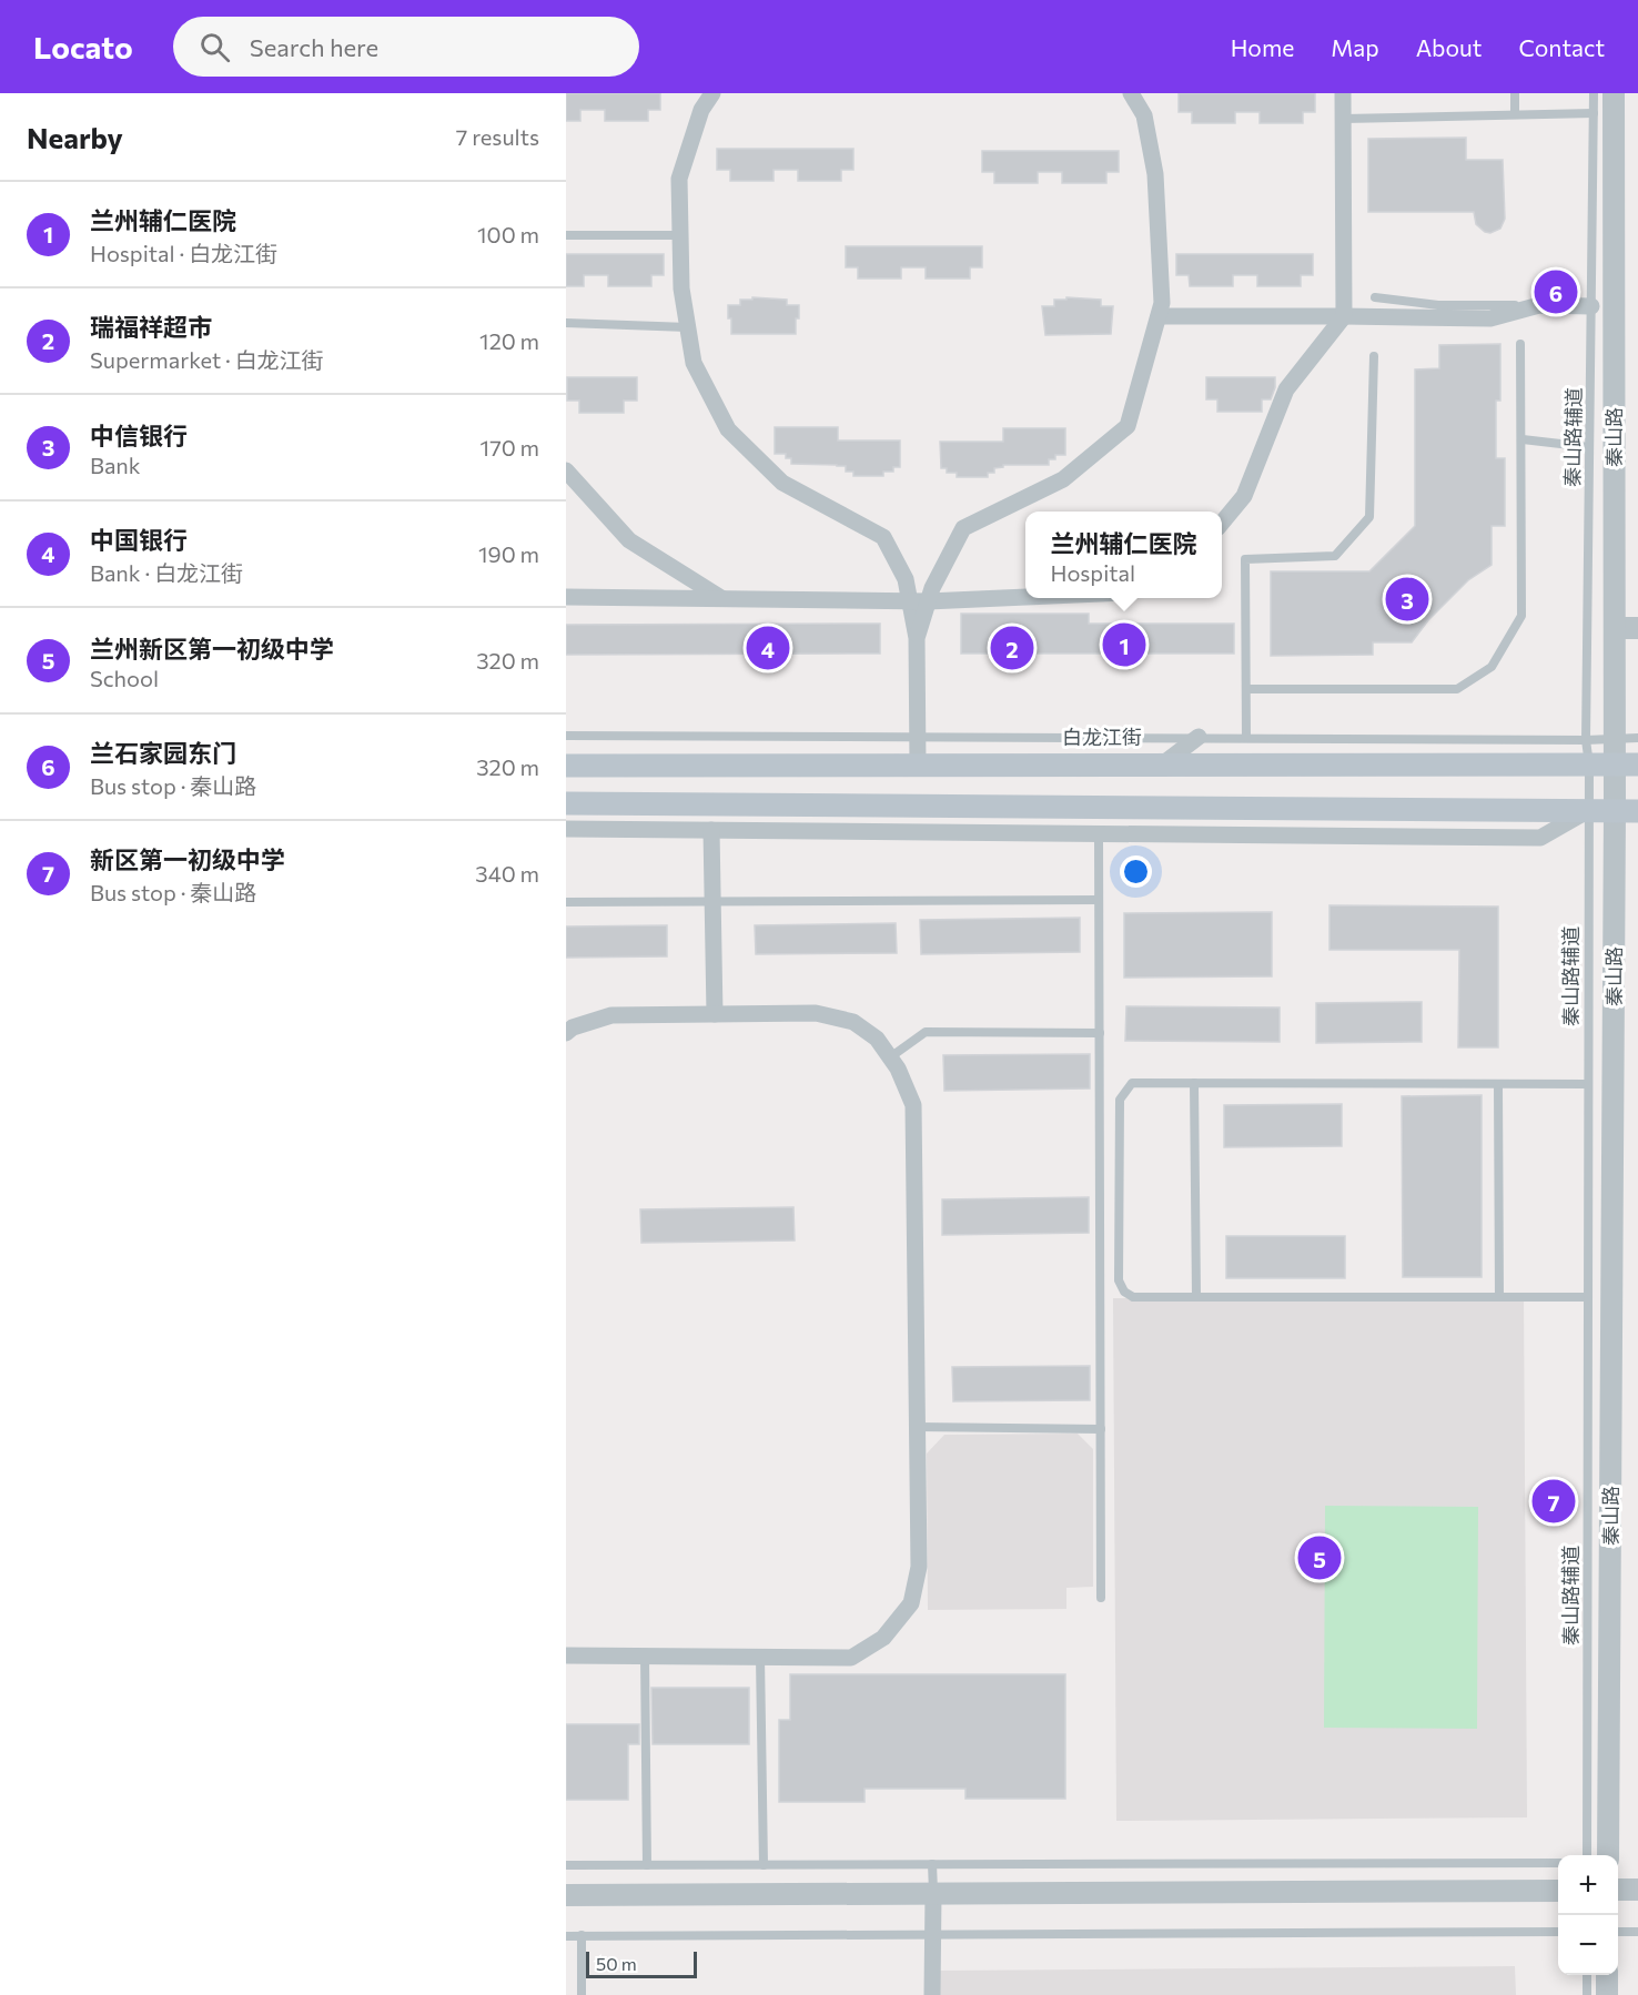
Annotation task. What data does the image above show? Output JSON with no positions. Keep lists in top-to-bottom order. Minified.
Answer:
{"streets":{"main road":["白龙江街"],"street":["秦山路"],"lane":["秦山路辅道"]},"crossings":[["秦山路辅道","白龙江街"],["秦山路","白龙江街"]],"scale_bar":"50 m","page":{"header":"Locato","search":"Search here","nav":["Home","Map","About","Contact"],"heading":["Nearby","7 results"],"list":[{"mark":"1","name":"兰州辅仁医院","note":"Hospital · 白龙江街","value":"100 m"},{"mark":"2","name":"瑞福祥超市","note":"Supermarket · 白龙江街","value":"120 m"},{"mark":"3","name":"中信银行","note":"Bank","value":"170 m"},{"mark":"4","name":"中国银行","note":"Bank · 白龙江街","value":"190 m"},{"mark":"5","name":"兰州新区第一初级中学","note":"School","value":"320 m"},{"mark":"6","name":"兰石家园东门","note":"Bus stop · 秦山路","value":"320 m"},{"mark":"7","name":"新区第一初级中学","note":"Bus stop · 秦山路","value":"340 m"}],"pins":["6","3","1","2","4","7","5"],"popup":["兰州辅仁医院","Hospital"],"map_buttons":["+","−"],"scale":"50 m"}}
